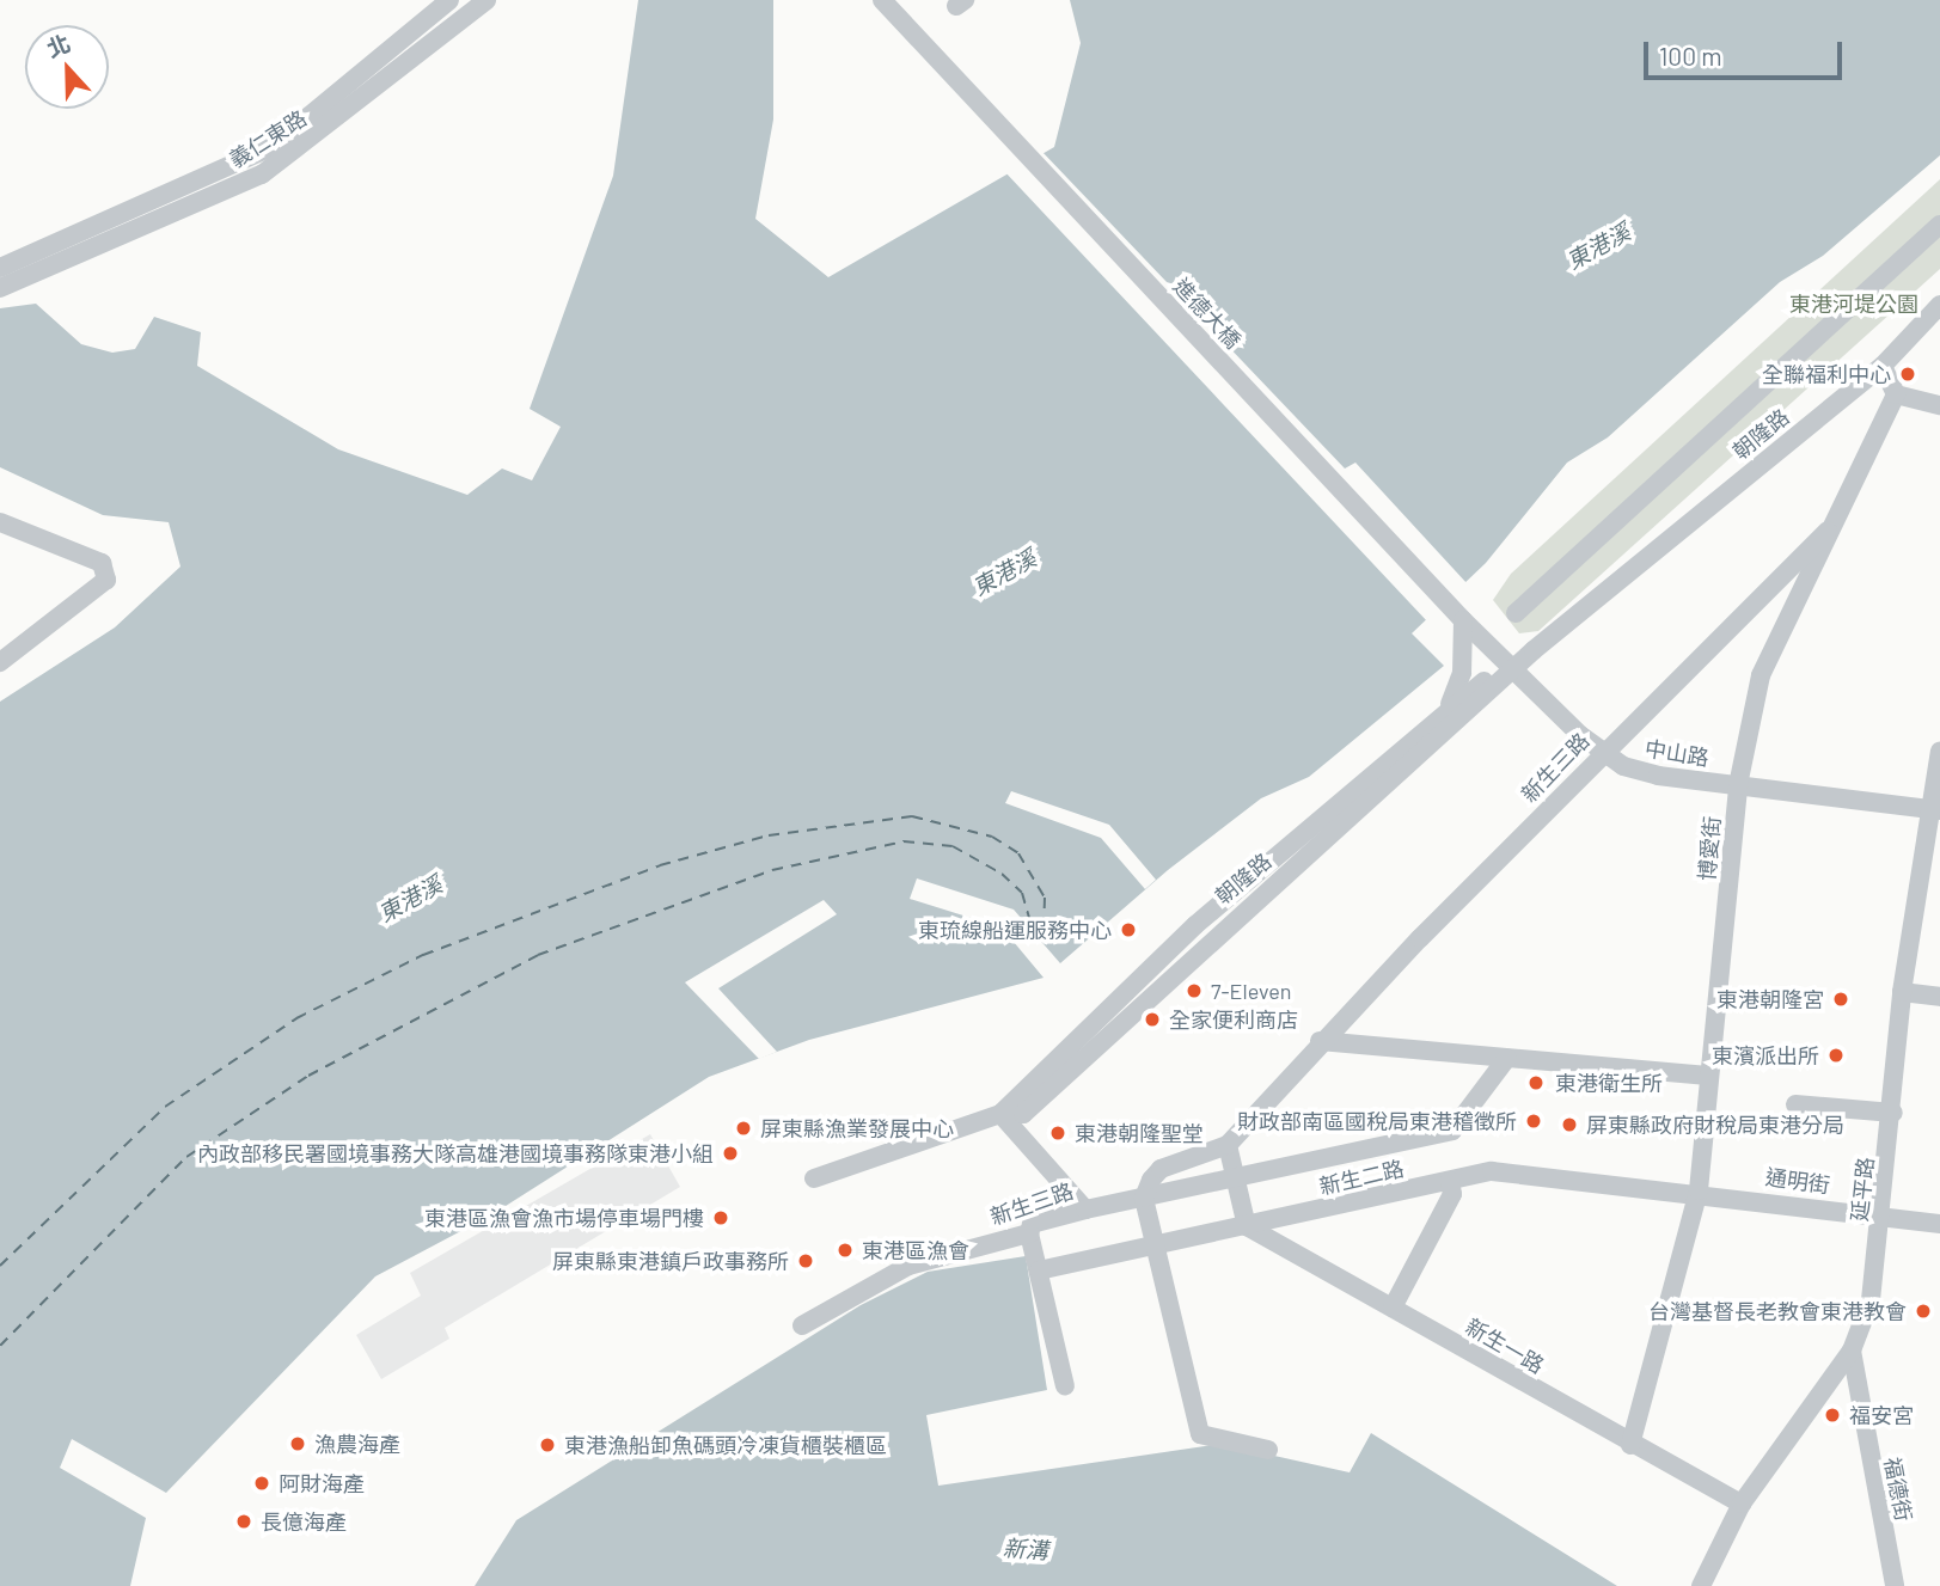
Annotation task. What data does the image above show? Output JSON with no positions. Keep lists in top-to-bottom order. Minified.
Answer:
{"streets":{"street":["義仁東路","進德大橋","朝隆路","中山路","新生三路","博愛街","新生二路","通明街","延平路","新生一路","福德街"]},"crossings":[["進德大橋","中山路"],["朝隆路","中山路"],["中山路","新生三路"],["中山路","博愛街"],["中山路","延平路"],["新生三路","博愛街"],["博愛街","新生二路"],["博愛街","通明街"],["博愛街","新生一路"],["新生二路","通明街"],["新生二路","新生一路"],["通明街","延平路"],["延平路","新生一路"],["延平路","福德街"]],"water":["東港溪","新溝"],"parks":["東港河堤公園"],"places":["全聯福利中心","東琉線船運服務中心","7-Eleven","東港朝隆宮","全家便利商店","東濱派出所","東港衛生所","財政部南區國稅局東港稽徵所","屏東縣政府財稅局東港分局","屏東縣漁業發展中心","東港朝隆聖堂","內政部移民署國境事務大隊高雄港國境事務隊東港小組","東港區漁會漁市場停車場門樓","東港區漁會","屏東縣東港鎮戶政事務所","台灣基督長老教會東港教會","福安宮","漁農海產","東港漁船卸魚碼頭冷凍貨櫃裝櫃區","阿財海產","長億海產"],"scale_bar":"100 m","north":"top"}
